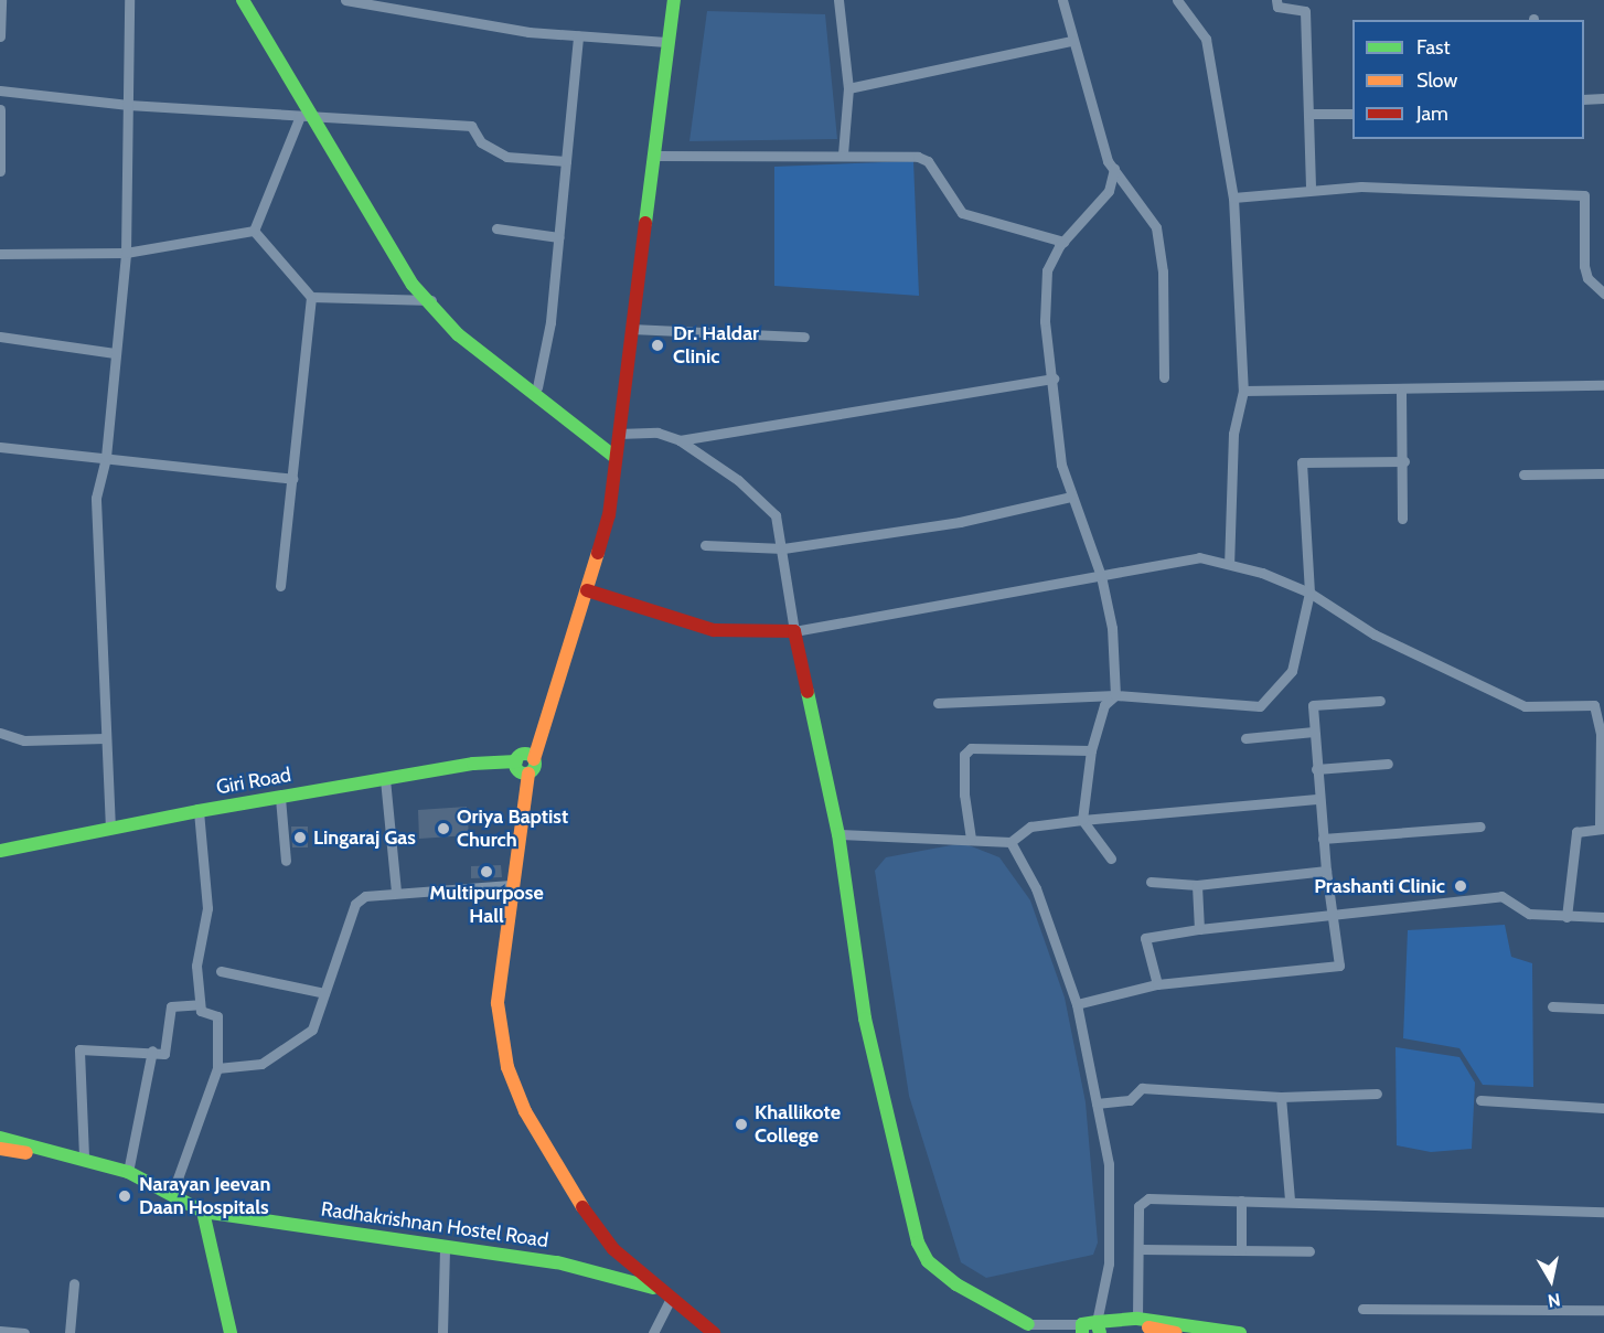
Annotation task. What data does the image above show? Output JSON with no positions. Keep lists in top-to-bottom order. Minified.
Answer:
{"streets":{"main road":["Giri Road","Radhakrishnan Hostel Road"]},"places":["Dr. Haldar Clinic","Oriya Baptist Church","Lingaraj Gas","Multipurpose Hall","Prashanti Clinic","Khallikote College","Narayan Jeevan Daan Hospitals"],"legend":["Fast","Slow","Jam"],"north":"bottom"}
